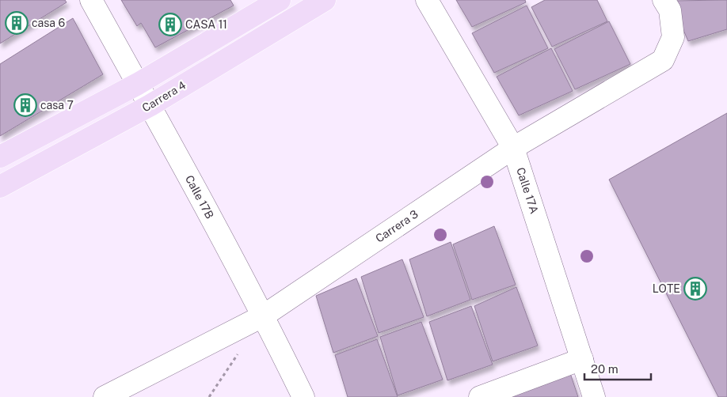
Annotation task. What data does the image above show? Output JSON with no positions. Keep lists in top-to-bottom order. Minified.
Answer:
{"streets":{"main road":["Carrera 4"],"street":["Calle 17A","Calle 17B","Carrera 3"]},"crossings":[["Carrera 4","Calle 17B"],["Calle 17A","Carrera 3"],["Calle 17B","Carrera 3"]],"places":{"building":["casa 6","CASA 11","casa 7","LOTE"]},"scale_bar":"20 m"}
